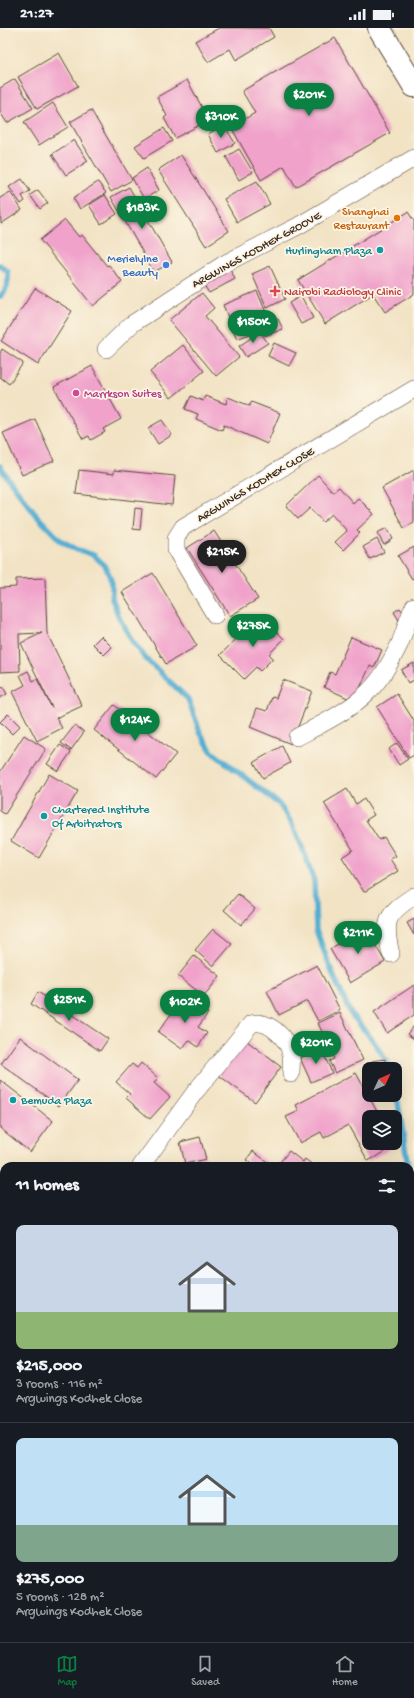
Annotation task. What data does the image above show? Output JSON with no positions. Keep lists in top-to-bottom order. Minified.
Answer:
{"streets":{"street":["ARGWINGS KODHEK GROOVE","ARGWINGS KODHEK CLOSE"]},"places":{"other":["Shanghai Restaurant","Hurlingham Plaza","Merielylne Beauty","Marrkson Suites","Chartered Institute Of Arbitrators","Bemuda Plaza"],"health":["Nairobi Radiology Clinic"]},"north":"top right","page":{"status":"21:27","price":["$201K","$310K","$183K","$150K","$215K","$275K","$124K","$211K","$251K","$102K","$201K"],"heading":"11 homes","list":[{"name":"$215,000","note":"3 rooms · 116 m² · Argwings Kodhek Close"},{"name":"$275,000","note":"5 rooms · 128 m² · Argwings Kodhek Close"}],"tabs":["Map","Saved","Home"]}}
